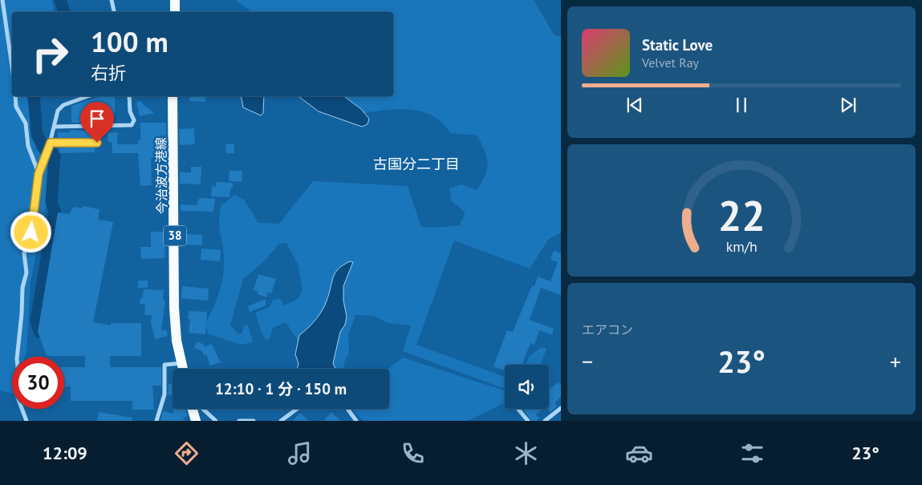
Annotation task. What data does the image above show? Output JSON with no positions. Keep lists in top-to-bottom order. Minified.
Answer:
{"streets":{"main road":["今治波方港線","38"]},"districts":["古国分二丁目"],"page":{"turn":["100 m","右折"],"song":["Static Love","Velvet Ray"],"tile":"エアコン","heat":["−","23°","+"],"limit":"30","trip":"12:10 · 1 分 · 150 m","tabs":["12:09","23°"],"gauge":["22","km/h"]}}
